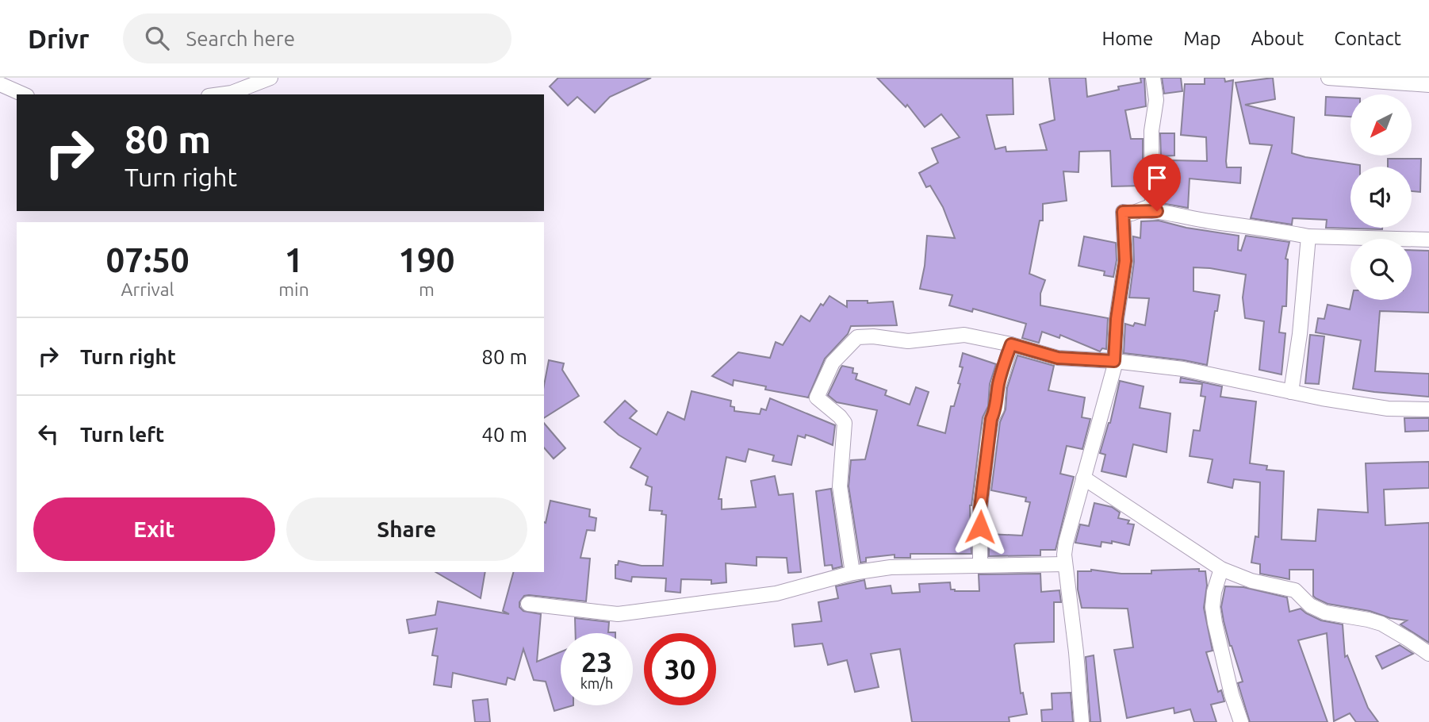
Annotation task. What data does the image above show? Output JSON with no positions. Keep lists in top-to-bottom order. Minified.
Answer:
{"north":"bottom left","page":{"header":"Drivr","search":"Search here","nav":["Home","Map","About","Contact"],"turn":["80 m","Turn right"],"eta":["07:50","Arrival","1","min","190","m"],"list":[{"name":"Turn right","value":"80 m"},{"name":"Turn left","value":"40 m"}],"buttons":["Exit","Share"],"speed":"23 km/h","limit":"30"}}
